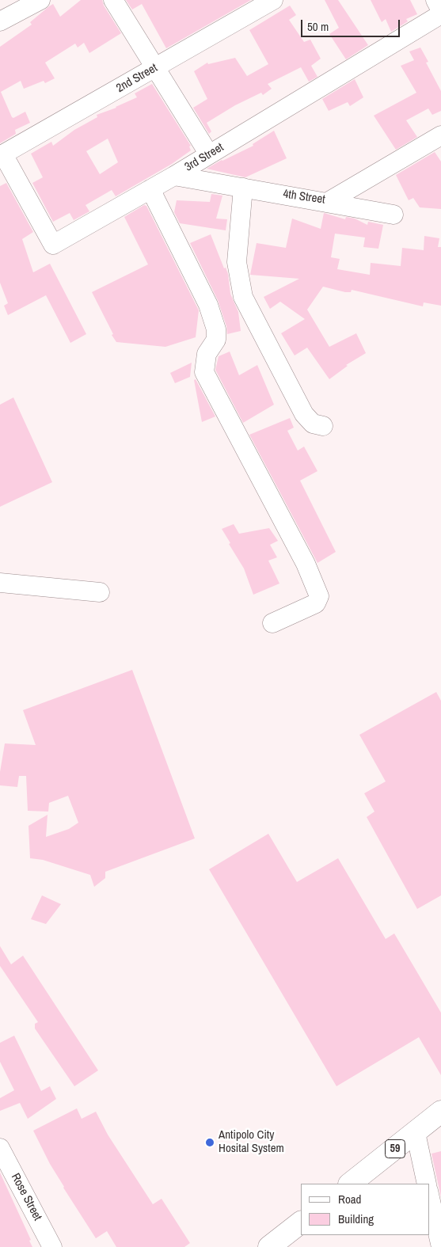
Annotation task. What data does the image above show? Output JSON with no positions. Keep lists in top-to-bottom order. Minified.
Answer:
{"streets":{"main road":["59"],"street":["2nd Street","3rd Street","4th Street","Rose Street"]},"crossings":[["2nd Street","3rd Street"],["3rd Street","4th Street"]],"places":["Antipolo City Hosital System"],"legend":["Road","Building"],"scale_bar":"50 m"}
